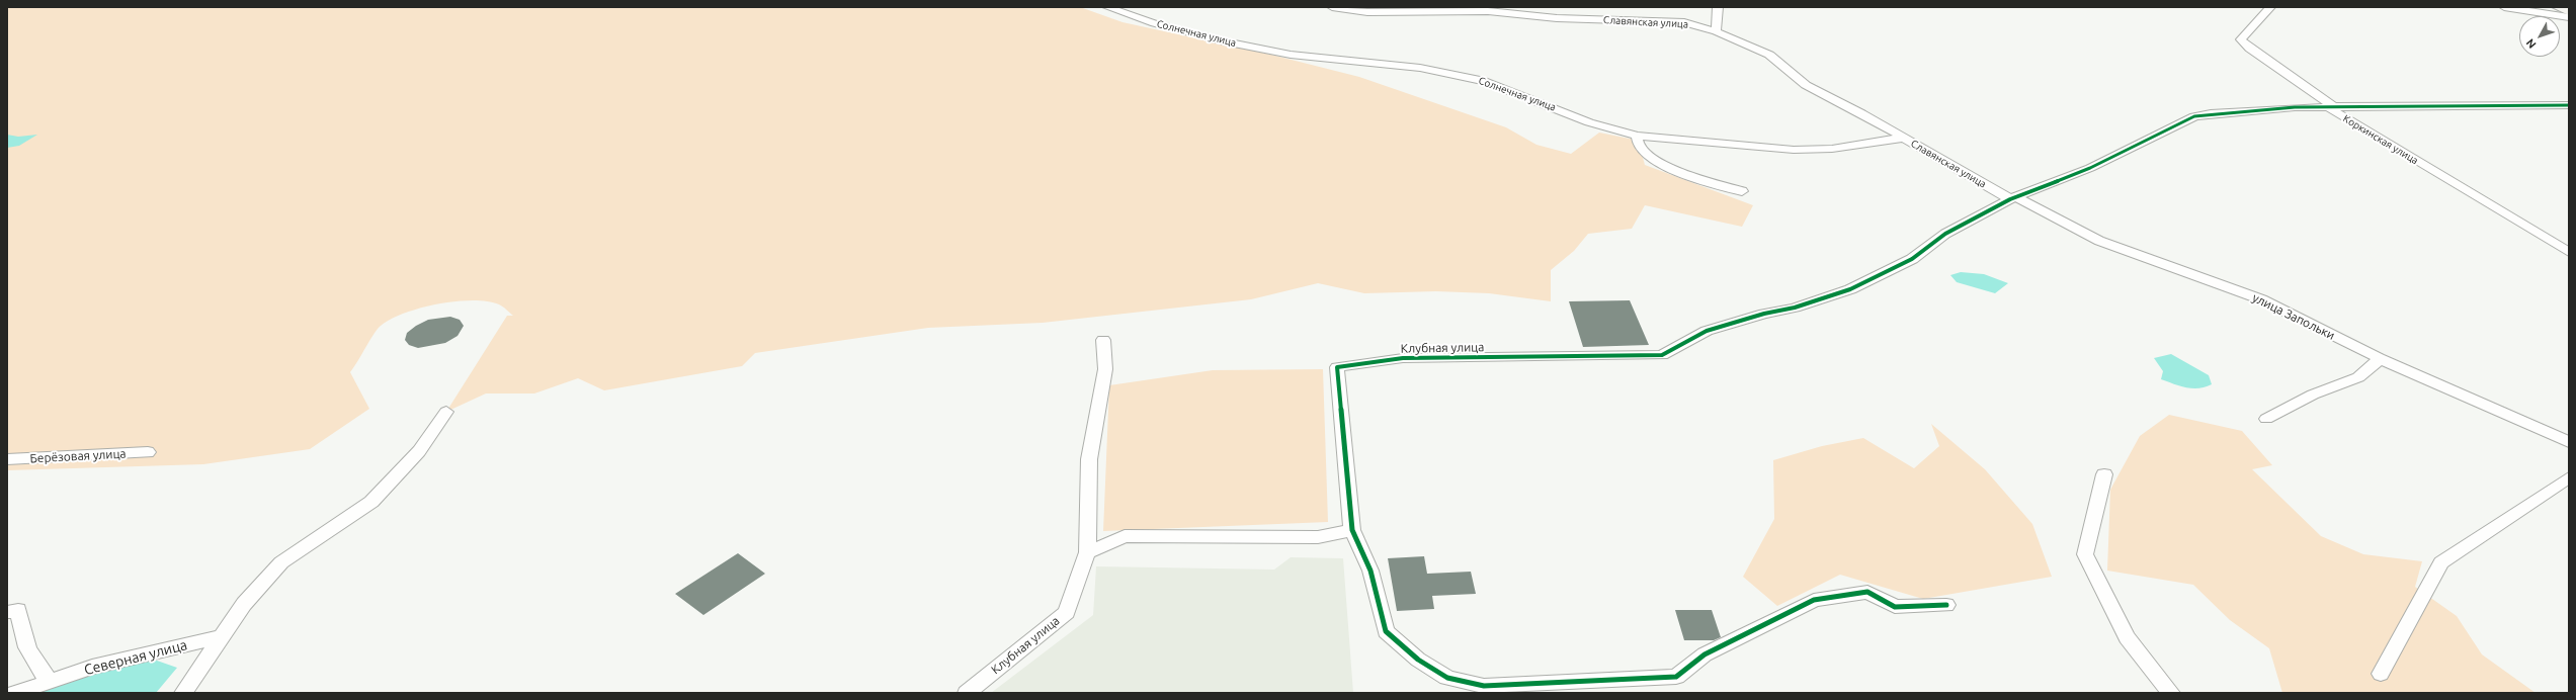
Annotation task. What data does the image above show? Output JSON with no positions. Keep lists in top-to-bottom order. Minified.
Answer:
{"streets":{"street":["Славянская улица","Солнечная улица","Коркинская улица","улица Запольки","Клубная улица","Берёзовая улица","Северная улица"]},"crossings":[["Славянская улица","Солнечная улица"],["Славянская улица","улица Запольки"],["Славянская улица","Клубная улица"],["улица Запольки","Клубная улица"]],"north":"bottom left"}
